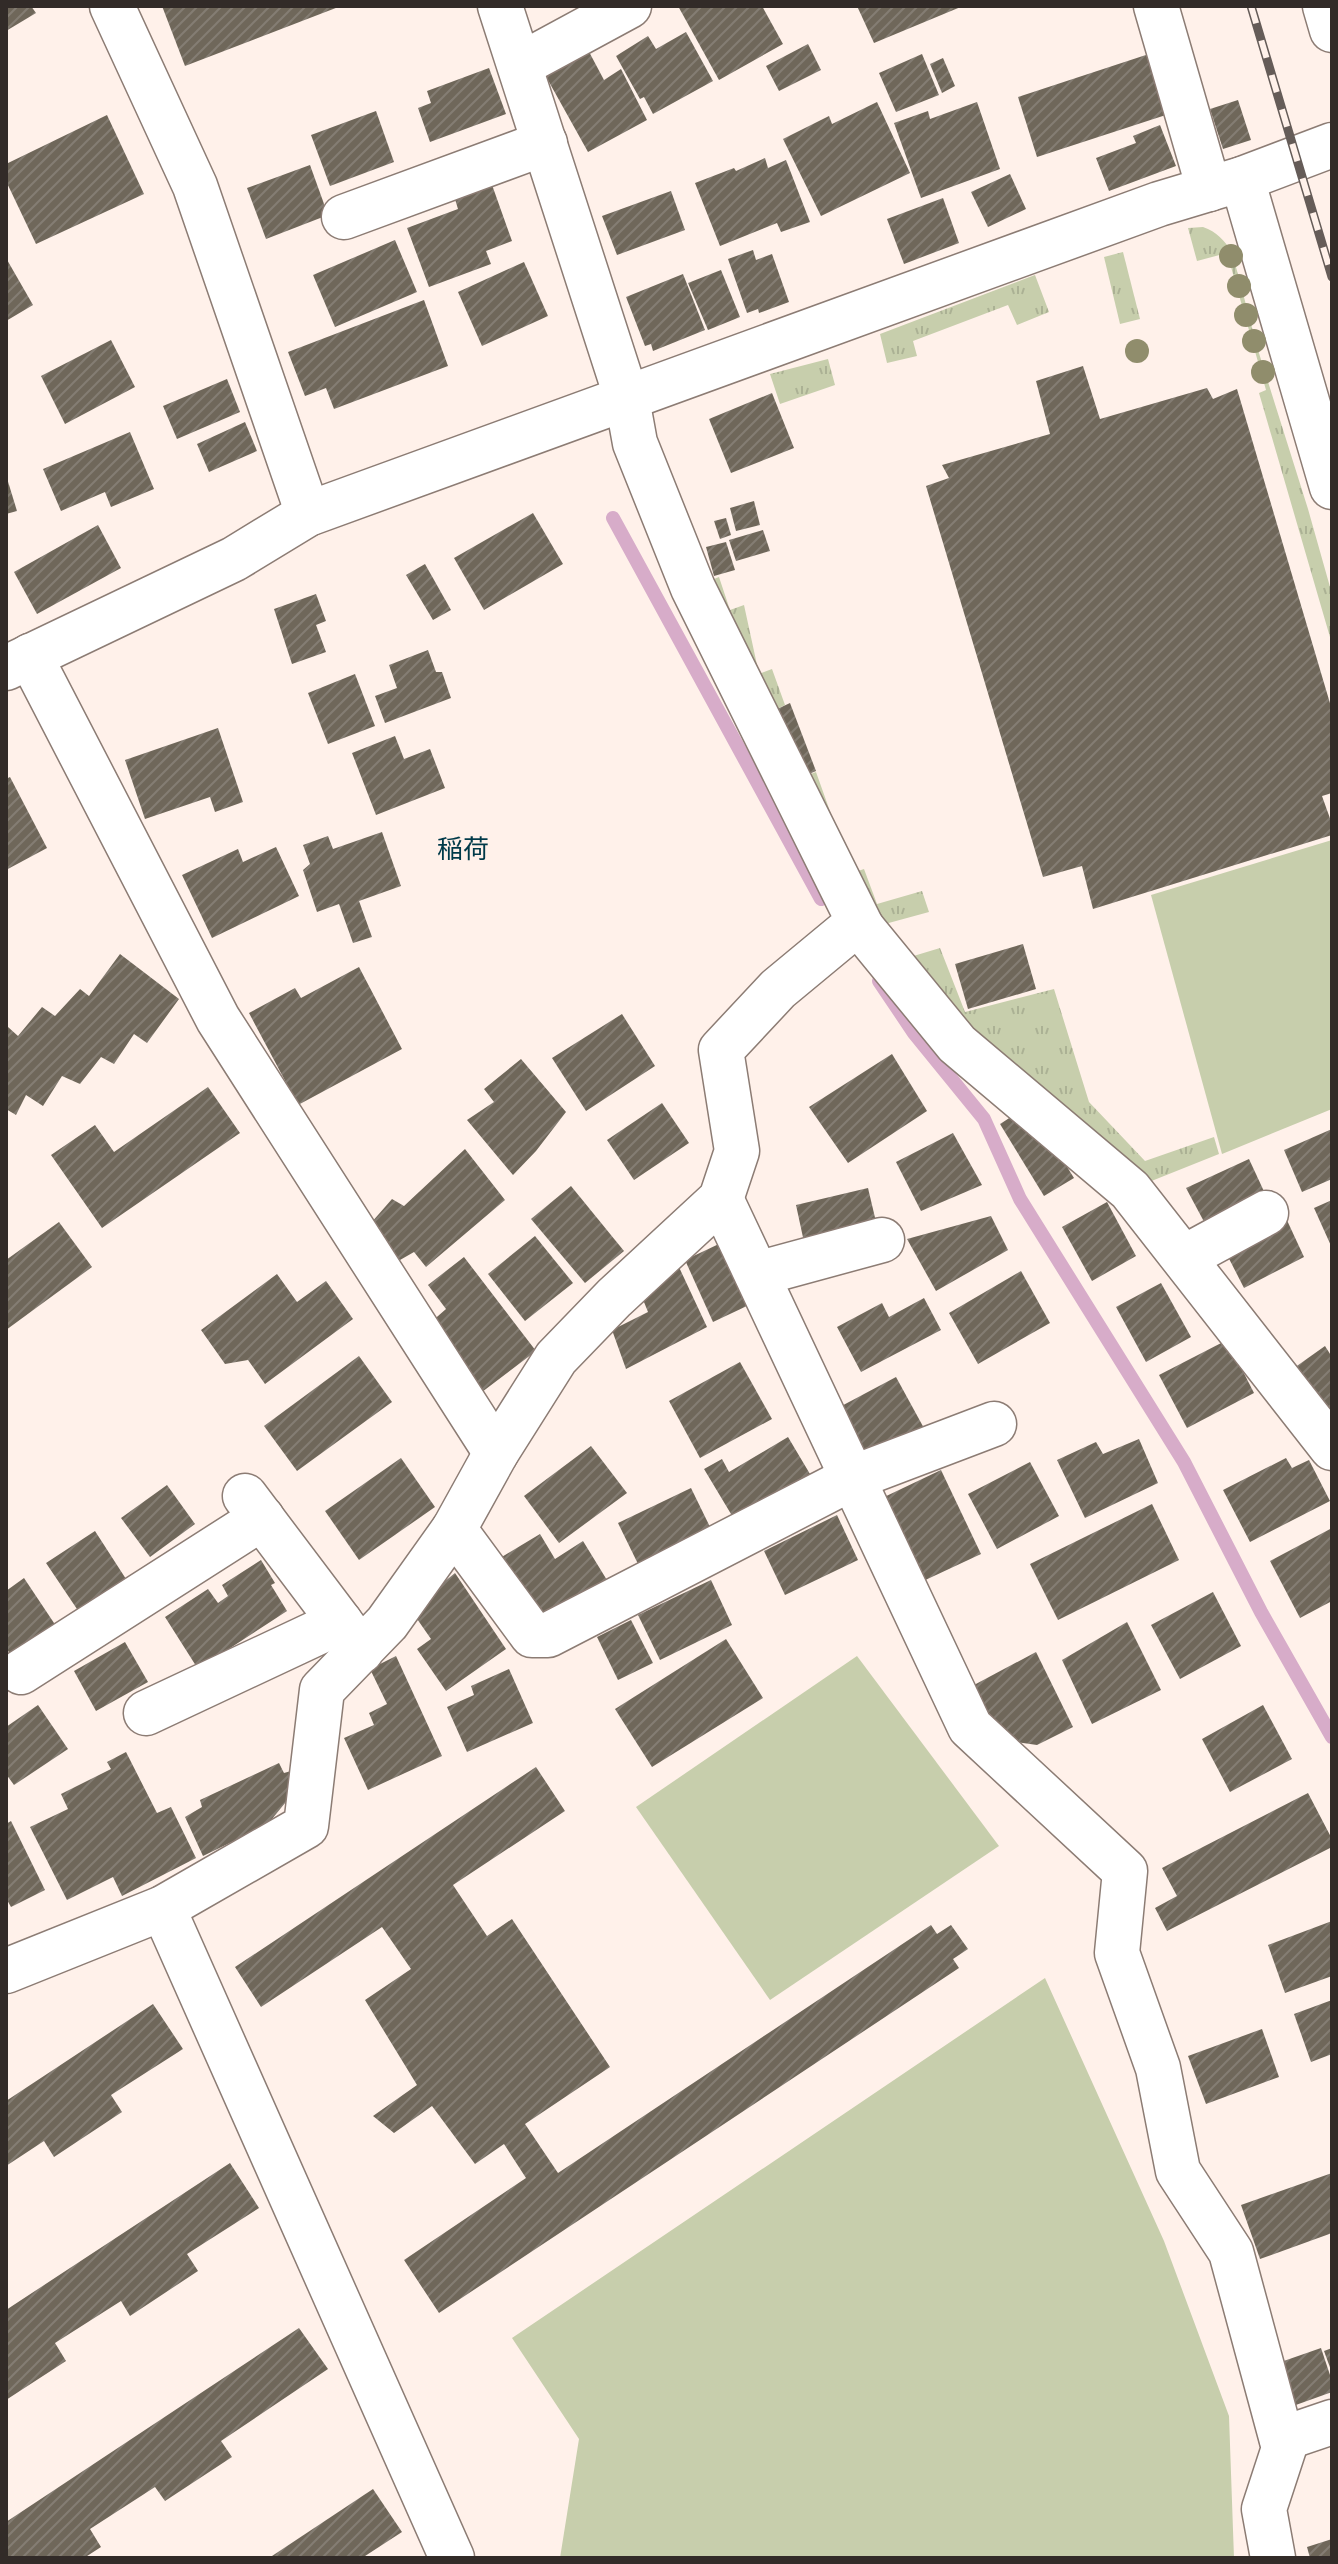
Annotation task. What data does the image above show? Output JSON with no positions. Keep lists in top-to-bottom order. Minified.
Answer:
{"districts":["稲荷"]}
